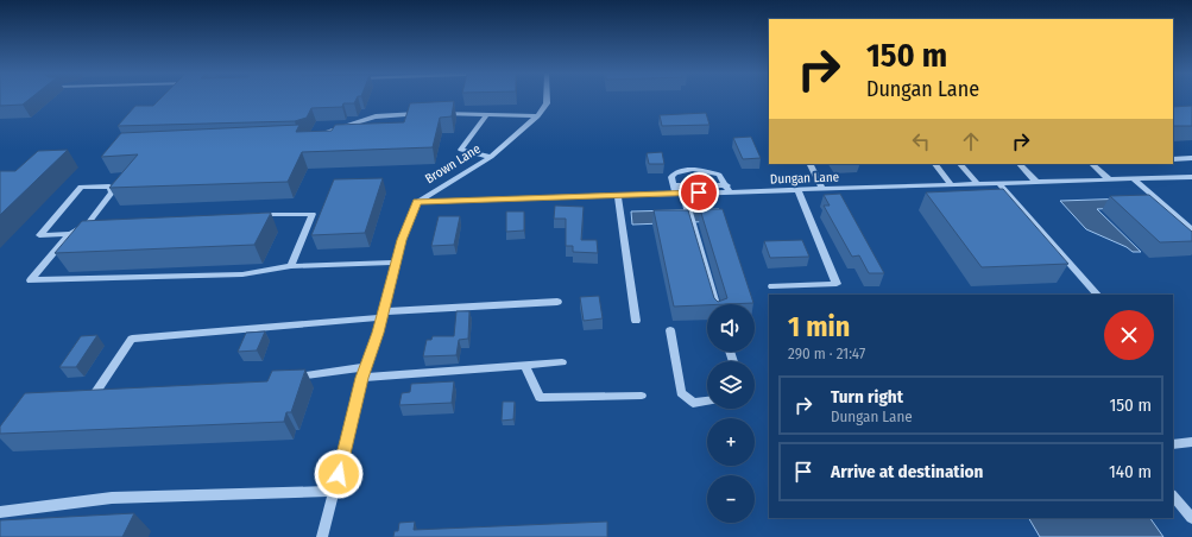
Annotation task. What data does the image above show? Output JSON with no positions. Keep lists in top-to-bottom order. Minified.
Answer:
{"streets":{"street":["Brown Lane","Dungan Lane"]},"crossings":[["Brown Lane","Dungan Lane"]],"page":{"turn":["150 m","Dungan Lane"],"heading":["1 min","290 m · 21:47"],"map_buttons":["+","−"],"list":[{"name":"Turn right","note":"Dungan Lane","value":"150 m"},{"name":"Arrive at destination","value":"140 m"}]}}
